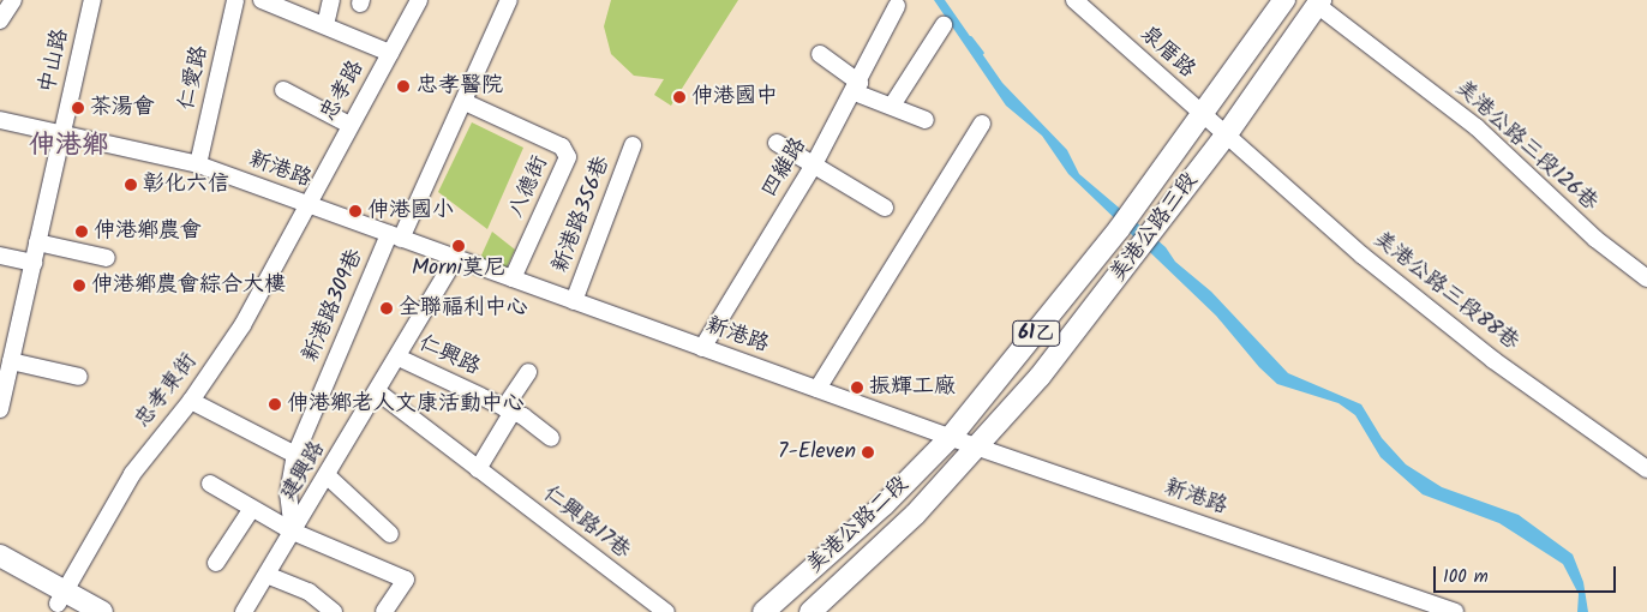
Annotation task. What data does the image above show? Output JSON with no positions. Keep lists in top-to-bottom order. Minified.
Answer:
{"streets":{"main road":["美港公路三段","61乙","美港公路二段"],"street":["泉厝路","中山路","仁愛路","忠孝路","美港公路三段126巷","四維路","新港路","八德街","新港路356巷","美港公路三段88巷","新港路309巷","仁興路","忠孝東街","建興路","仁興路17巷"]},"crossings":[["泉厝路","美港公路三段"],["泉厝路","美港公路三段88巷"],["中山路","新港路"],["仁愛路","新港路"],["忠孝路","新港路"],["忠孝路","忠孝東街"],["美港公路三段126巷","美港公路三段"],["四維路","新港路"],["新港路","八德街"],["新港路","新港路356巷"],["新港路","美港公路三段"],["新港路","新港路309巷"],["新港路","忠孝東街"],["新港路","建興路"],["新港路","美港公路二段"],["美港公路三段","美港公路三段88巷"],["美港公路三段","美港公路二段"],["新港路309巷","建興路"],["仁興路","建興路"],["建興路","仁興路17巷"]],"districts":["伸港鄉"],"places":["忠孝醫院","伸港國中","茶湯會","彰化六信","伸港國小","伸港鄉農會","Morni莫尼","伸港鄉農會綜合大樓","全聯福利中心","振輝工廠","伸港鄉老人文康活動中心","7-Eleven"],"scale_bar":"100 m"}
